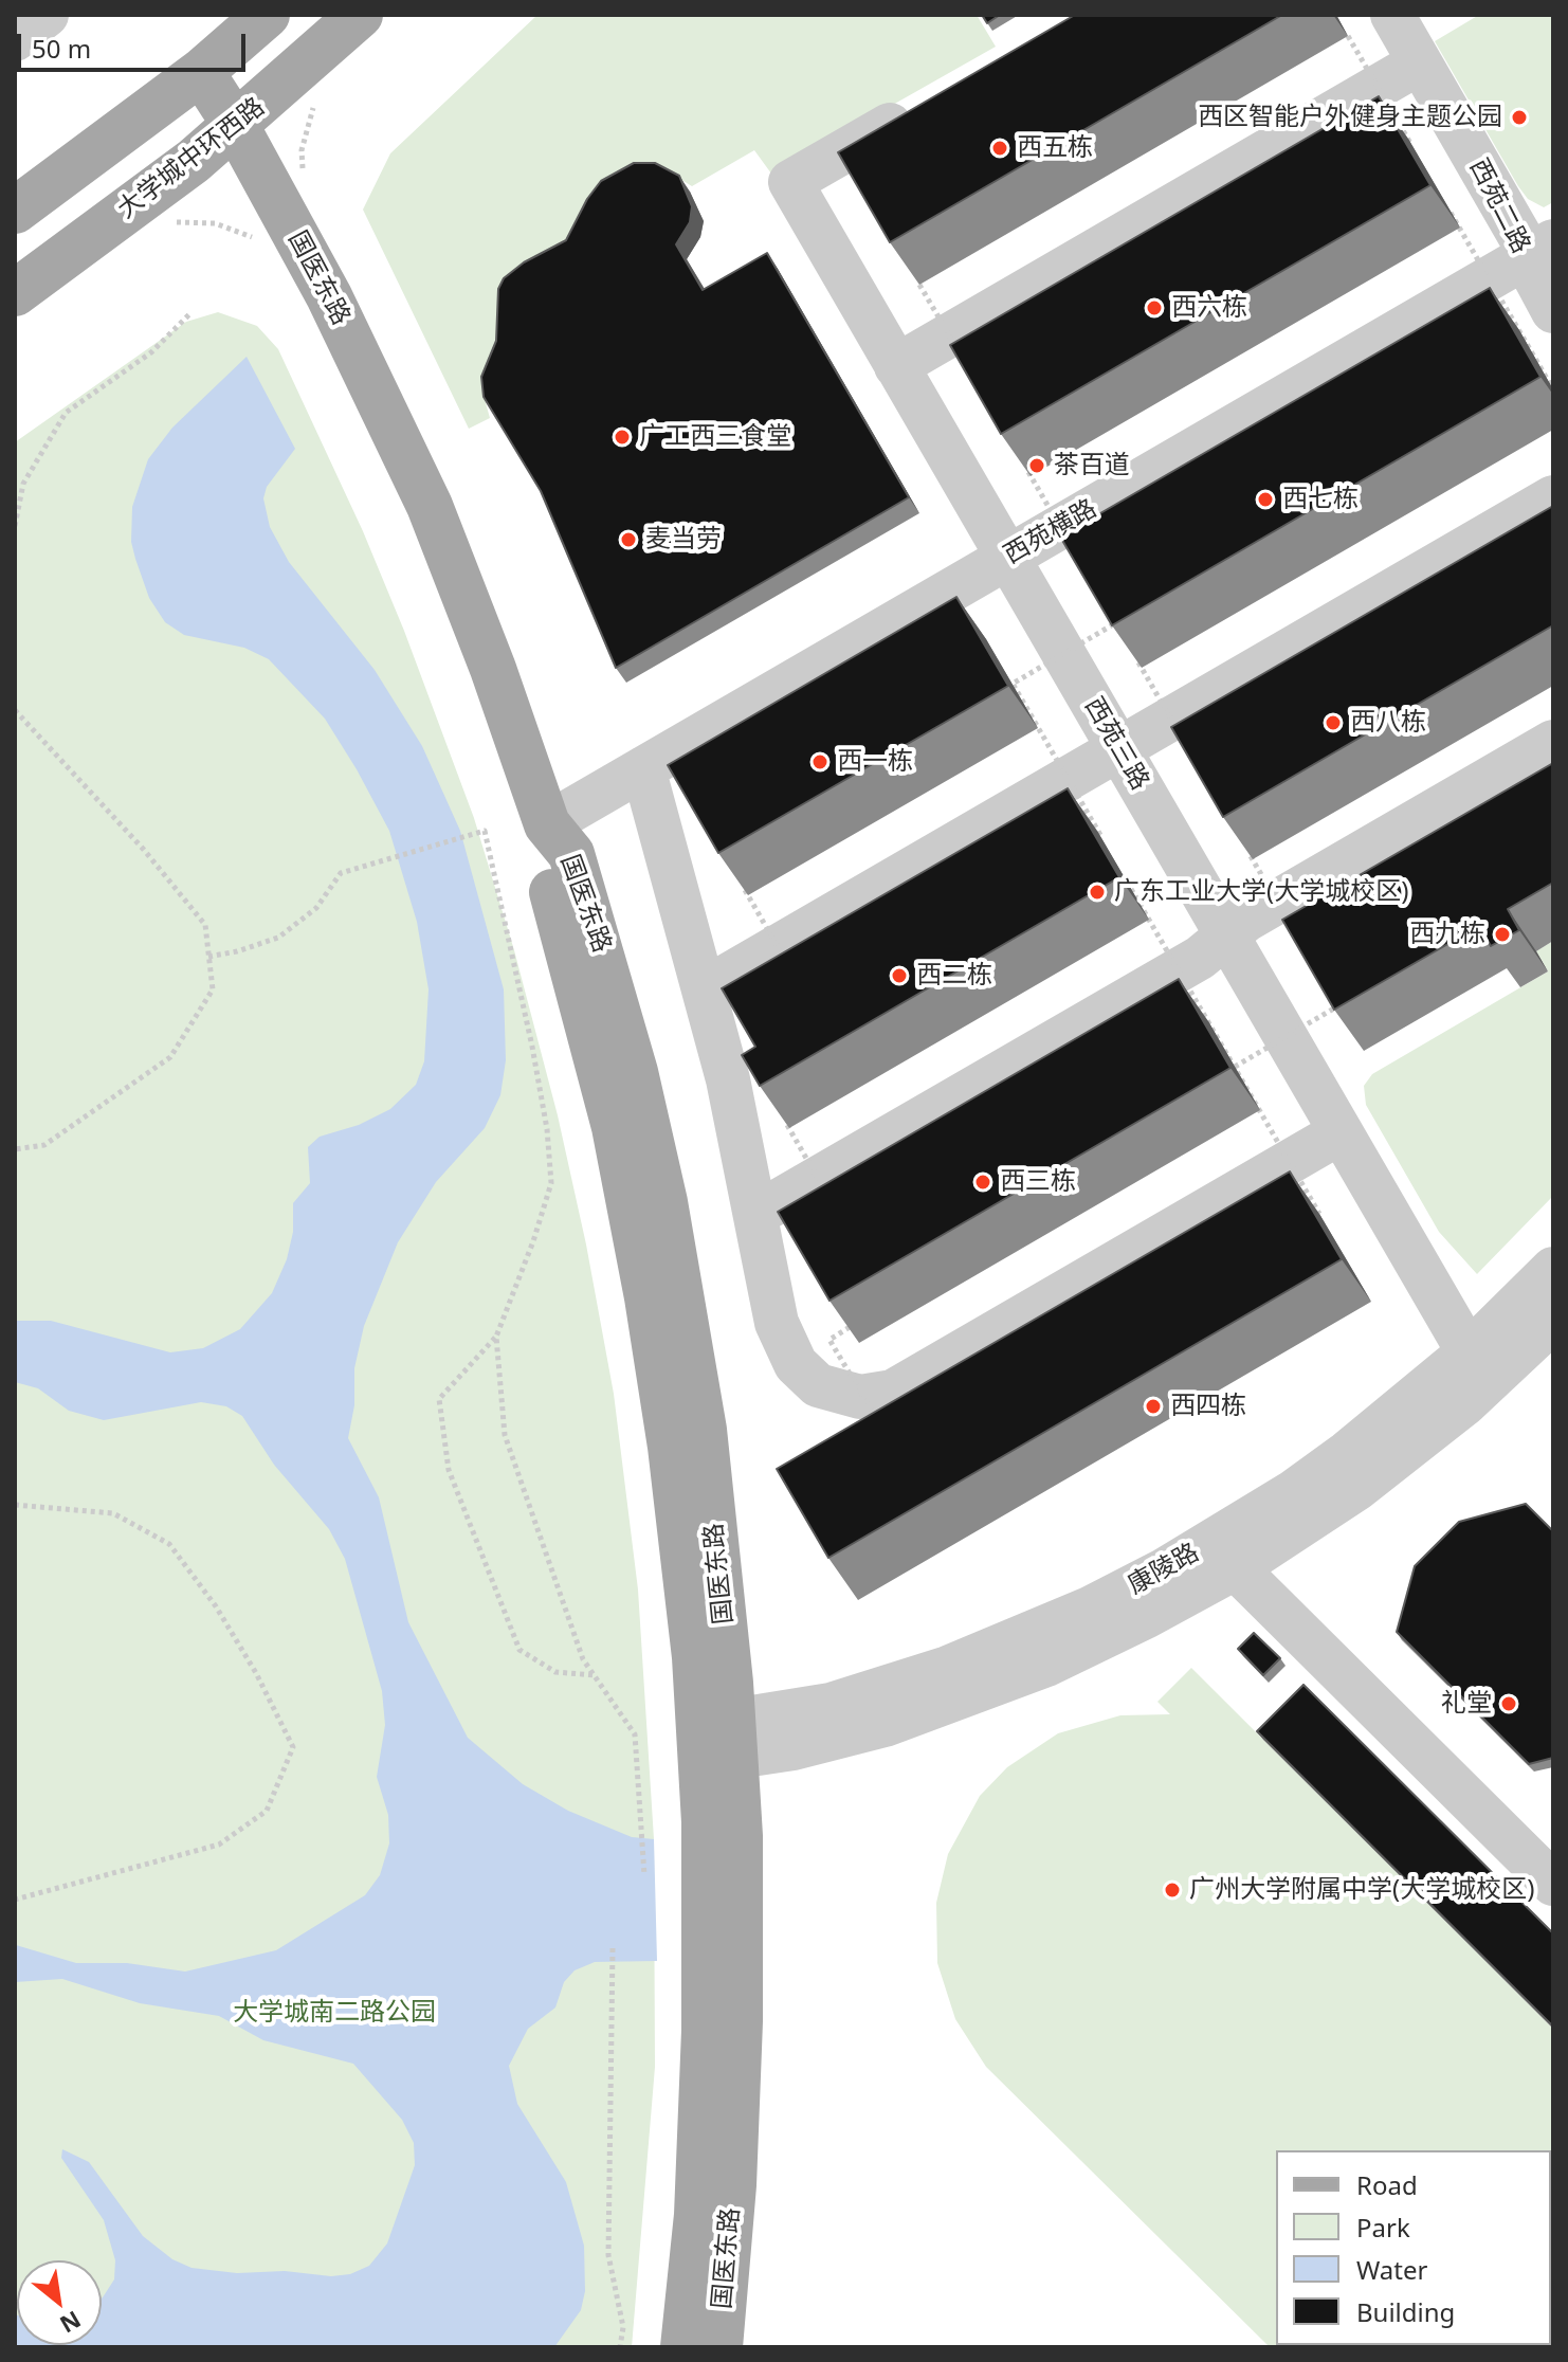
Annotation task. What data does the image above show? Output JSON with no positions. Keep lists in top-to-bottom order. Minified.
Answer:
{"streets":{"main road":["大学城中环西路","国医东路"],"street":["西苑二路","西苑横路","西苑三路","康陵路"]},"crossings":[["大学城中环西路","国医东路"],["西苑二路","西苑横路"],["国医东路","西苑横路"],["国医东路","康陵路"],["西苑横路","西苑三路"],["西苑三路","康陵路"]],"parks":["大学城南二路公园"],"places":["西区智能户外健身主题公园","西五栋","西六栋","广工西三食堂","茶百道","西七栋","麦当劳","西八栋","西一栋","广东工业大学(大学城校区)","西九栋","西二栋","西三栋","西四栋","礼堂","广州大学附属中学(大学城校区)"],"legend":["Road","Park","Water","Building"],"scale_bar":"50 m","north":"bottom right"}
